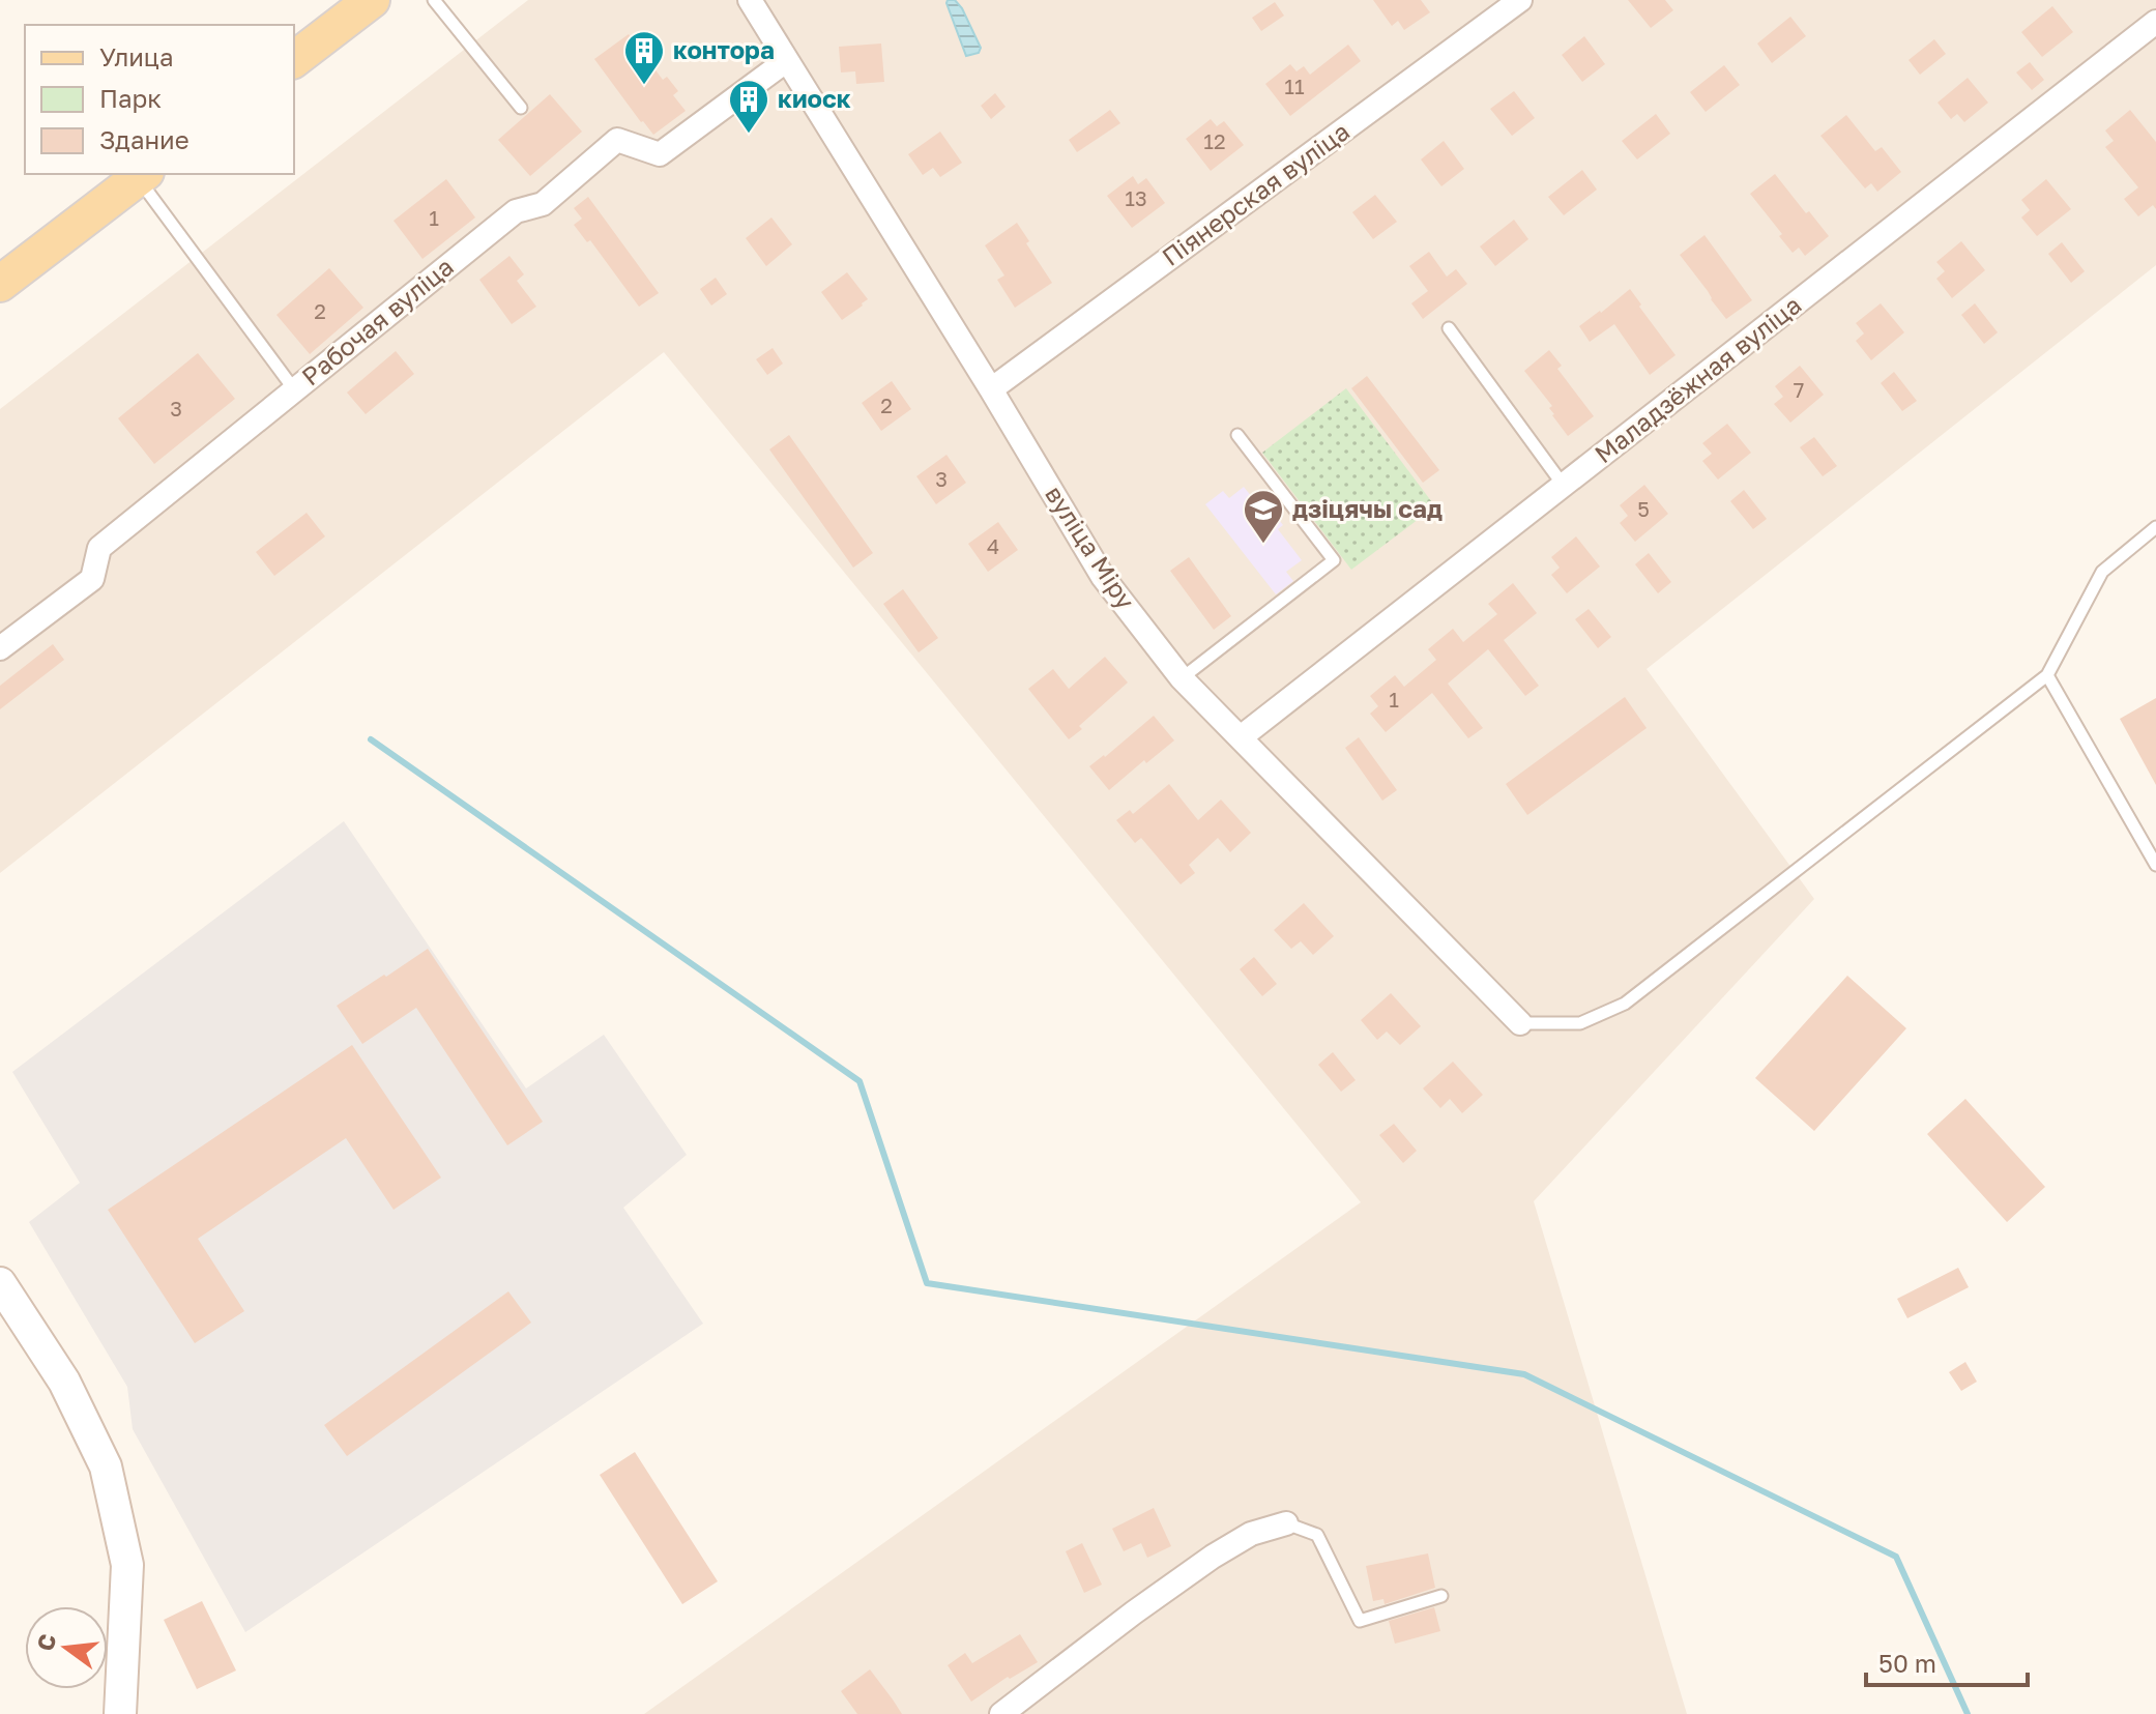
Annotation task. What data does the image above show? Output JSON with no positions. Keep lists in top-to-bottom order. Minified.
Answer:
{"streets":{"street":["Піянерская вуліца","Рабочая вуліца","Маладзёжная вуліца","вуліца Міру"]},"crossings":[["Піянерская вуліца","вуліца Міру"],["Рабочая вуліца","вуліца Міру"],["Маладзёжная вуліца","вуліца Міру"]],"places":{"building":["контора","киоск"],"school or university":["дзіцячы сад"]},"house_numbers":["11","12","13","1","2","7","2","3","3","5","4","1"],"legend":["Улица","Парк","Здание"],"scale_bar":"50 m","north":"left"}
